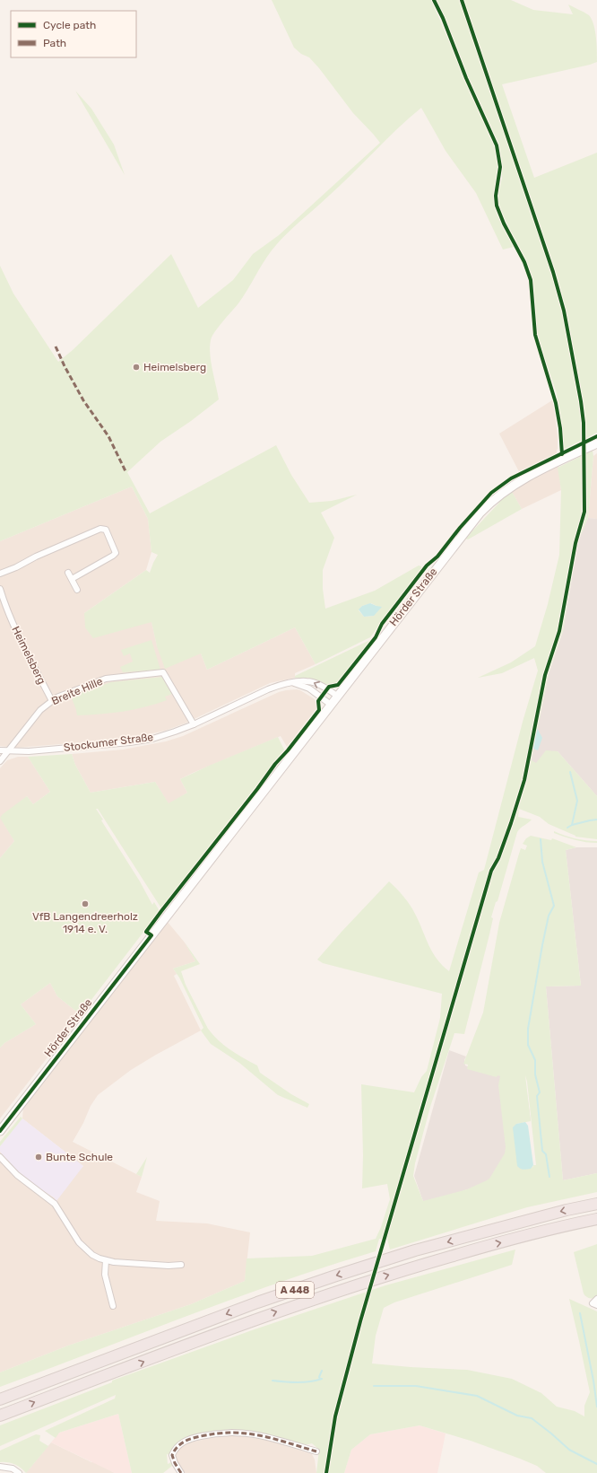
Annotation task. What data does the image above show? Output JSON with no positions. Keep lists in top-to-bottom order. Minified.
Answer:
{"streets":{"highway":["A 448"],"main road":["Hörder Straße"],"street":["Heimelsberg","Breite Hille","Stockumer Straße"]},"crossings":[["Hörder Straße","Stockumer Straße"],["Heimelsberg","Breite Hille"],["Breite Hille","Stockumer Straße"]],"places":["Heimelsberg","VfB Langendreerholz 1914 e. V.","Bunte Schule"],"legend":["Cycle path","Path"]}
